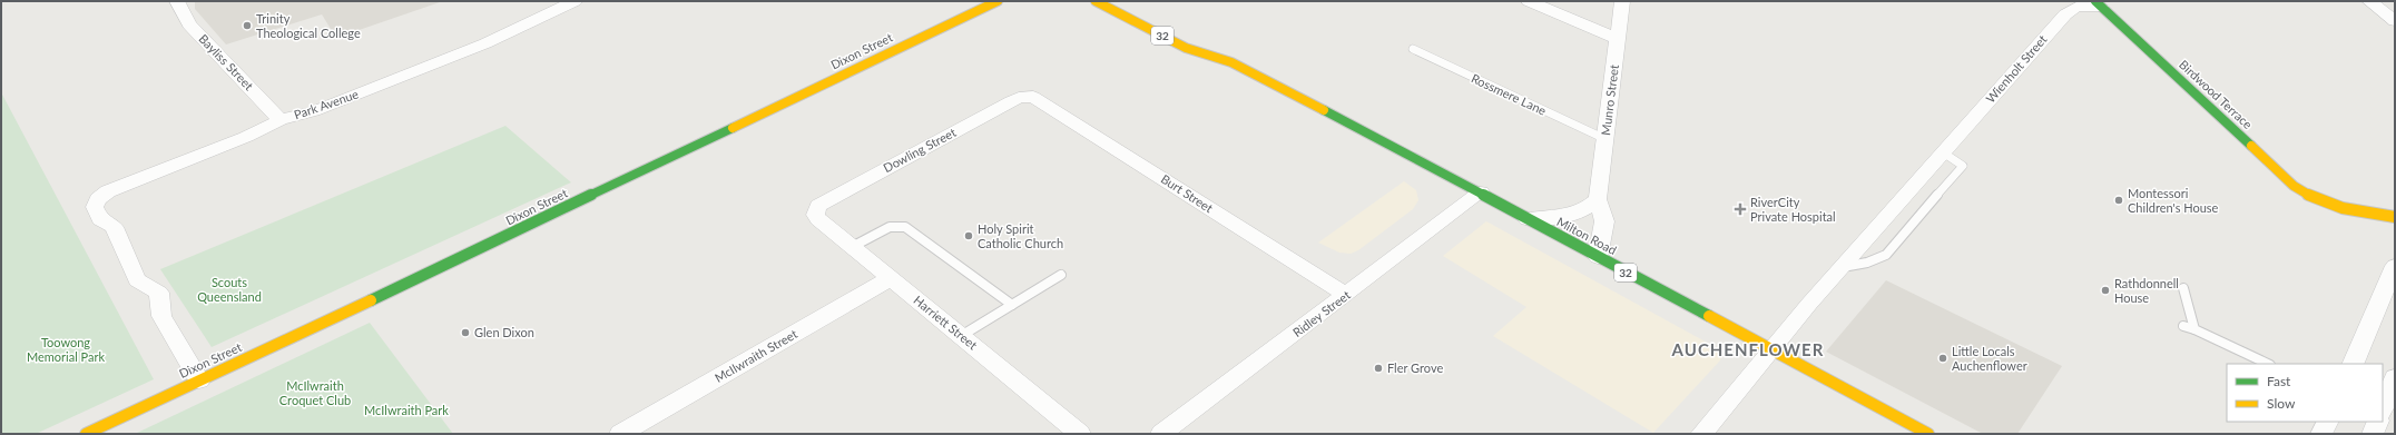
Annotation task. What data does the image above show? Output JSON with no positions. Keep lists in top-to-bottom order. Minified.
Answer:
{"streets":{"street":["32","Dixon Street","Bayliss Street","Wienholt Street","Birdwood Terrace","Munro Street","Park Avenue","Dowling Street","Burt Street","Milton Road","Ridley Street","Harriett Street","McIlwraith Street"],"lane":["Rossmere Lane"]},"crossings":[["Dixon Street","Park Avenue"],["Bayliss Street","Park Avenue"],["Wienholt Street","Birdwood Terrace"],["Wienholt Street","Milton Road"],["Rossmere Lane","Munro Street"],["Munro Street","Milton Road"],["Dowling Street","Burt Street"],["Dowling Street","Harriett Street"],["Burt Street","Ridley Street"],["Milton Road","Ridley Street"],["Harriett Street","McIlwraith Street"]],"districts":["AUCHENFLOWER"],"parks":["Scouts Queensland","Toowong Memorial Park","McIlwraith Croquet Club","McIlwraith Park"],"places":{"other":["Trinity Theological College","Montessori Children's House","Holy Spirit Catholic Church","Rathdonnell House","Glen Dixon","Little Locals Auchenflower","Fler Grove"],"health":["RiverCity Private Hospital"]},"legend":["Fast","Slow"]}
